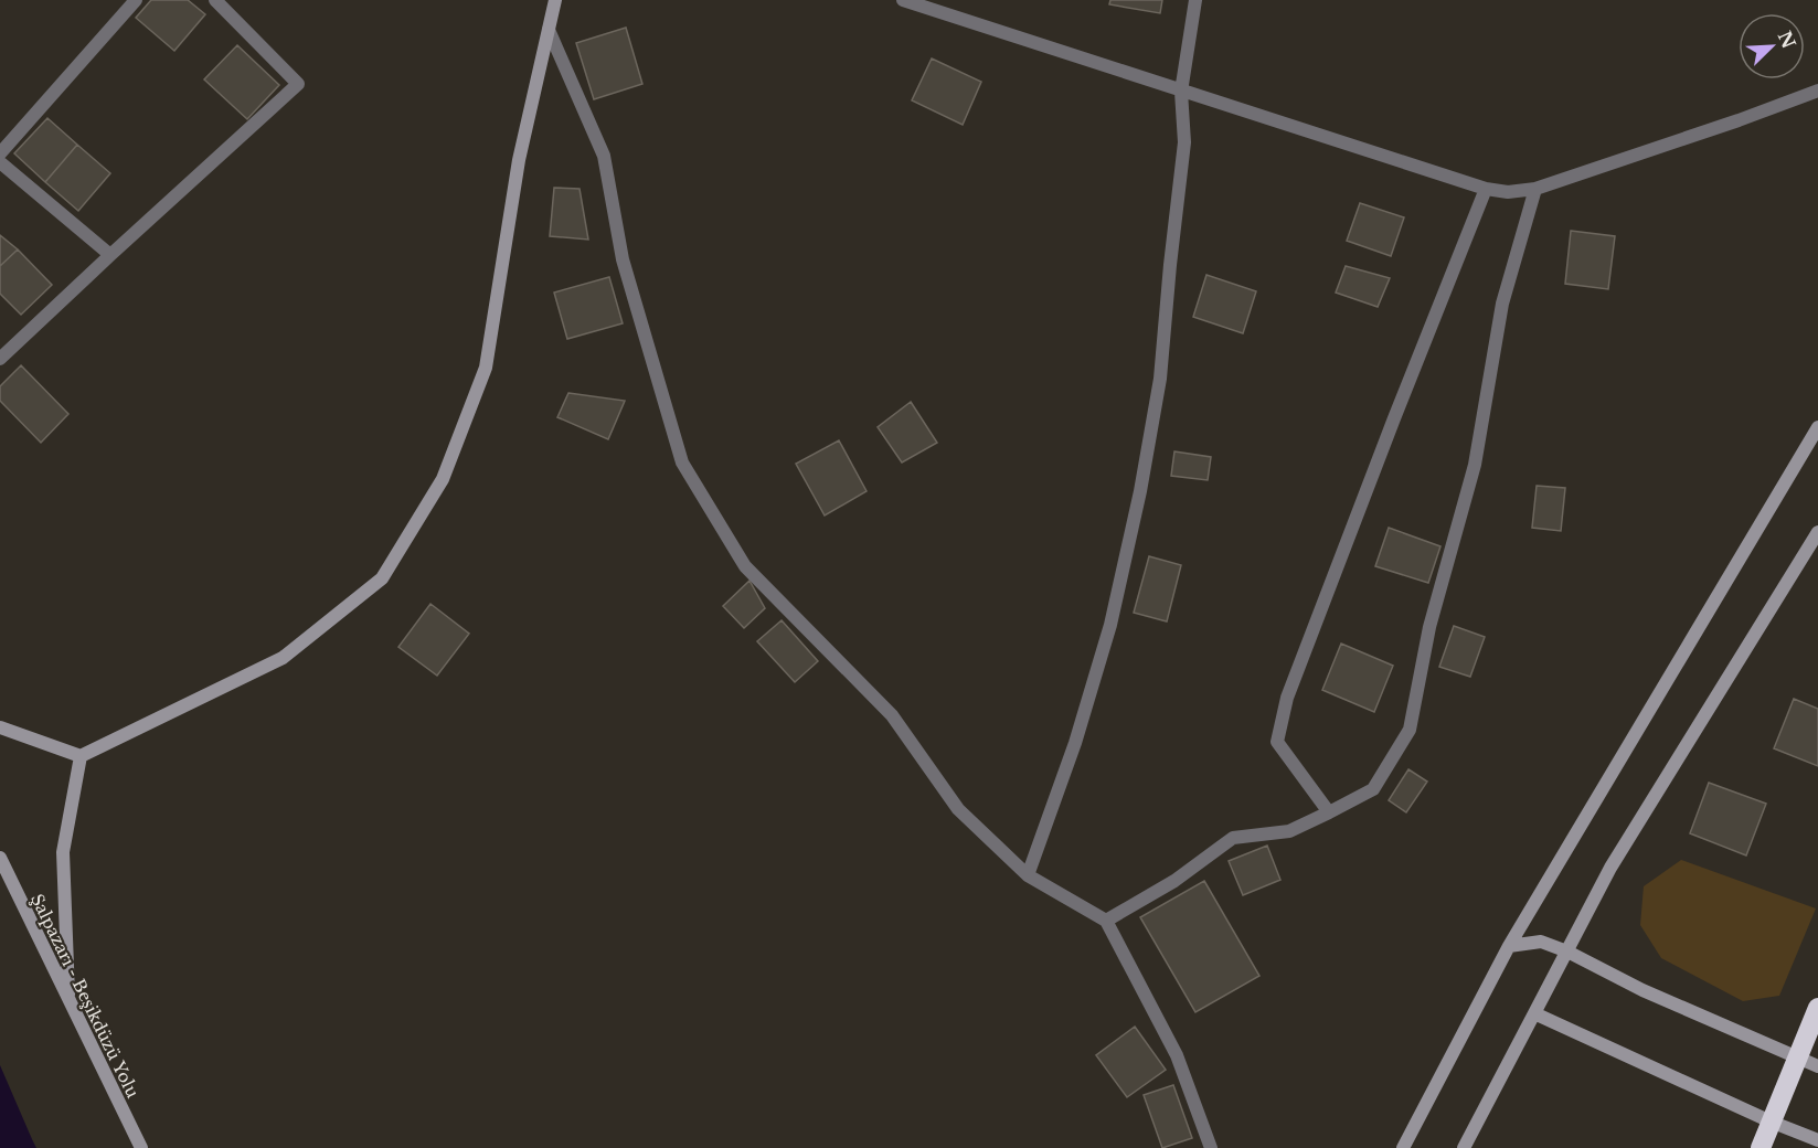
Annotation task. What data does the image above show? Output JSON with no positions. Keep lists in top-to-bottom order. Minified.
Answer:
{"streets":{"street":["Şalpazarı - Beşikdüzü Yolu"]},"north":"top right"}
